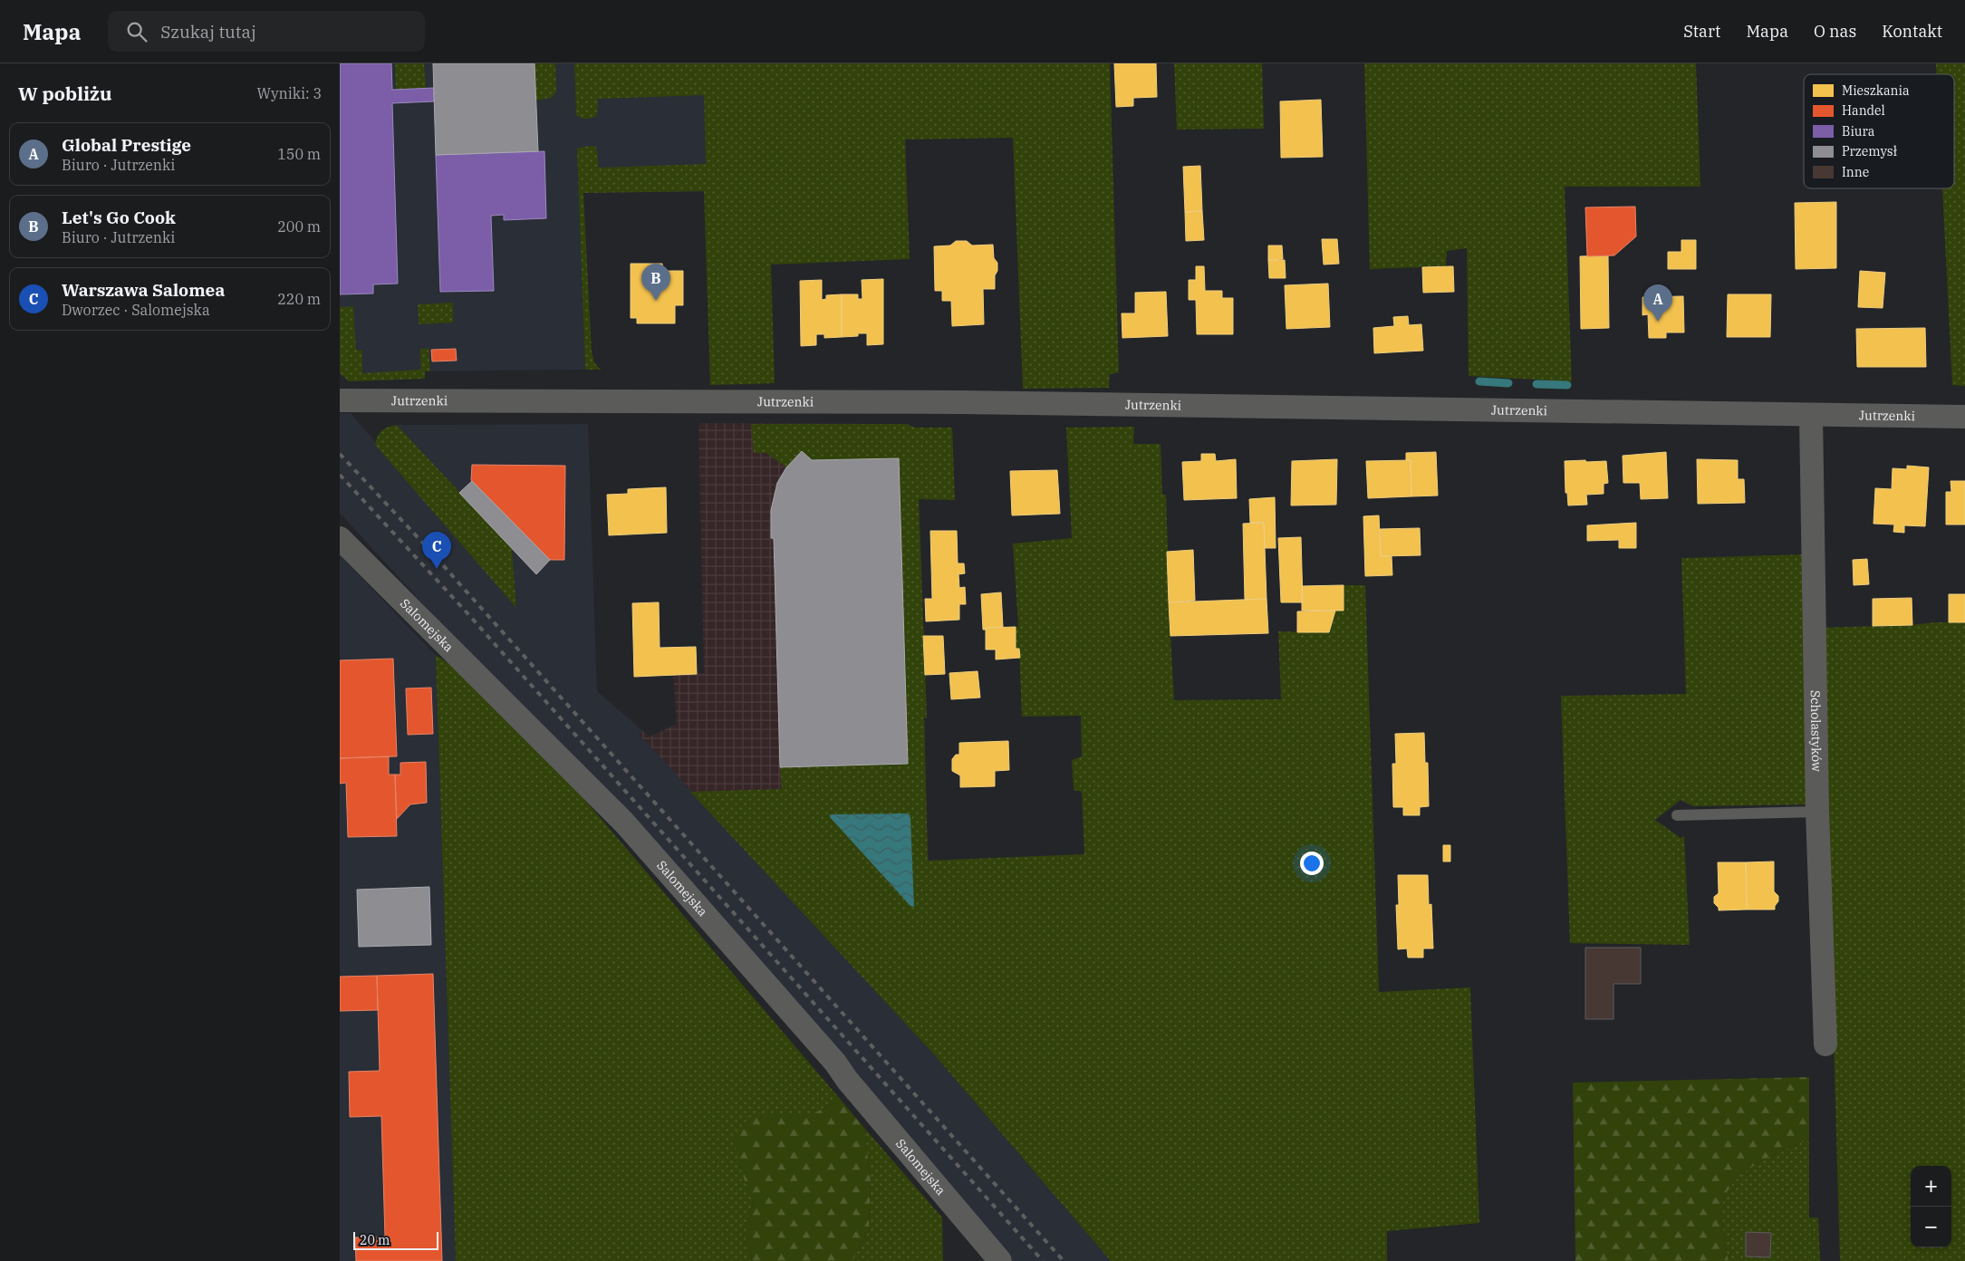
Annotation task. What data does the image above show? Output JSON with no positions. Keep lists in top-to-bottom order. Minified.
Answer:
{"streets":{"street":["Jutrzenki","Salomejska","Scholastyków"]},"crossings":[["Jutrzenki","Scholastyków"]],"legend":["Mieszkania","Handel","Biura","Przemysł","Inne"],"scale_bar":"20 m","page":{"header":"Mapa","search":"Szukaj tutaj","nav":["Start","Mapa","O nas","Kontakt"],"heading":["W pobliżu","Wyniki: 3"],"list":[{"mark":"A","name":"Global Prestige","note":"Biuro · Jutrzenki","value":"150 m"},{"mark":"B","name":"Let's Go Cook","note":"Biuro · Jutrzenki","value":"200 m"},{"mark":"C","name":"Warszawa Salomea","note":"Dworzec · Salomejska","value":"220 m"}],"pins":["B","A","C"],"map_buttons":["+","−"],"scale":"20 m"}}
